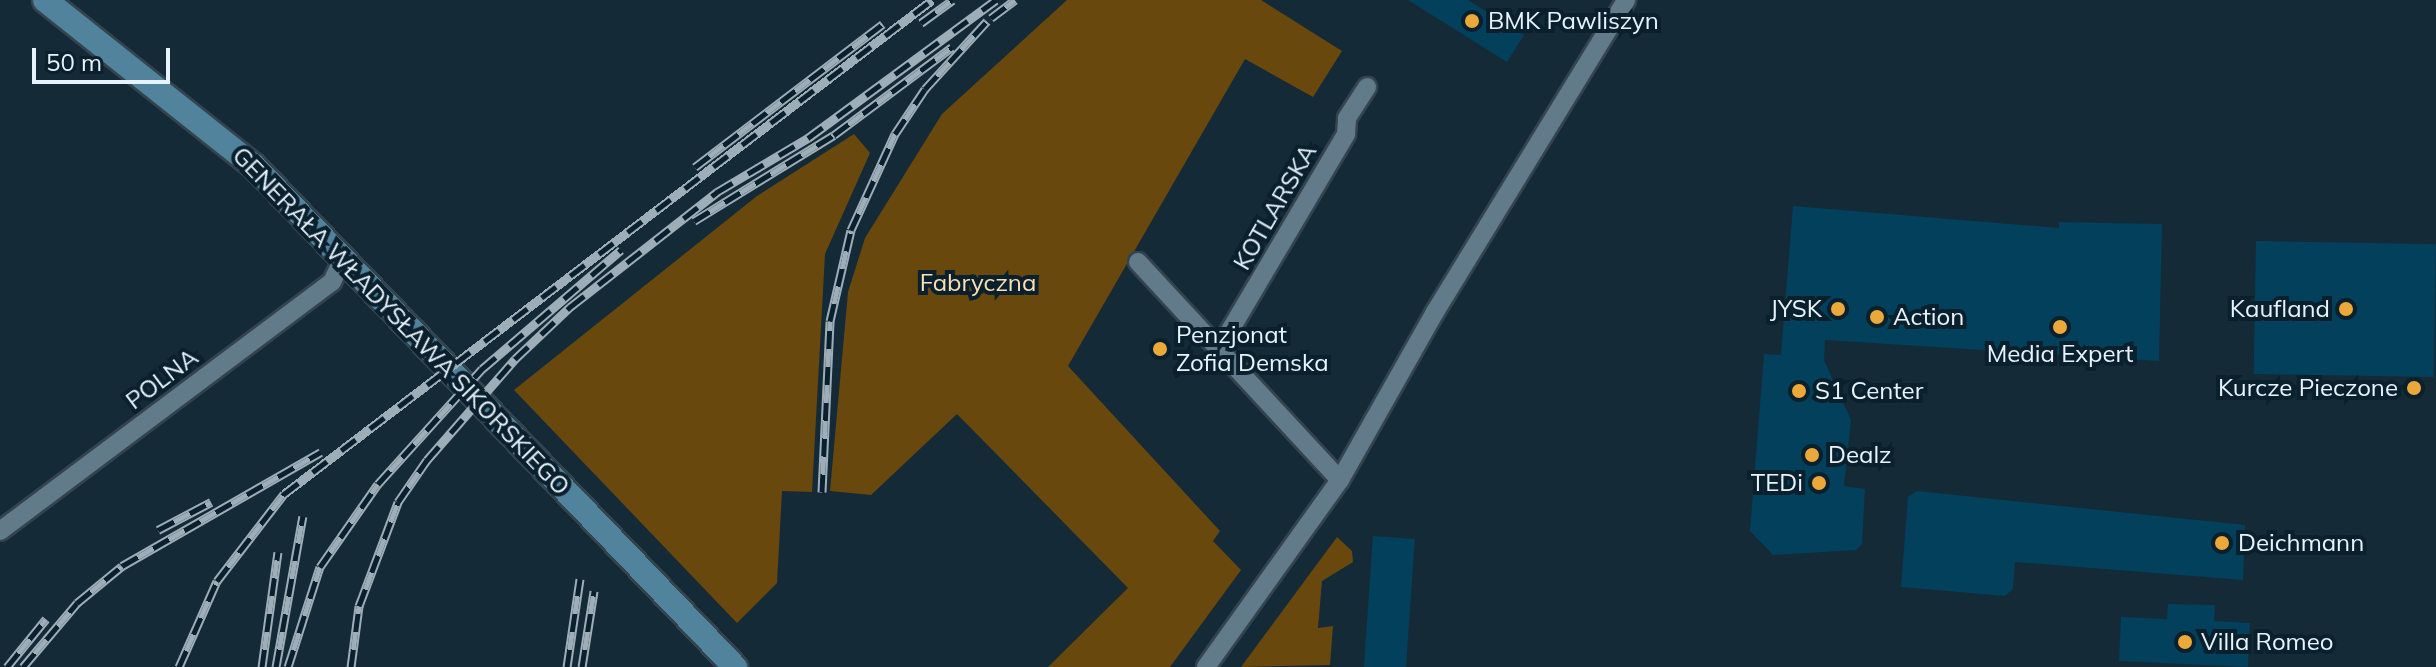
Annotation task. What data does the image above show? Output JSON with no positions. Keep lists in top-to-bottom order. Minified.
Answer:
{"streets":{"main road":["GENERAŁA WŁADYSŁAWA SIKORSKIEGO"],"street":["KOTLARSKA","POLNA"]},"crossings":[["GENERAŁA WŁADYSŁAWA SIKORSKIEGO","POLNA"]],"parks":["Fabryczna"],"places":["BMK Pawliszyn","JYSK","Kaufland","Action","Media Expert","Penzjonat Zofia Demska","Kurcze Pieczone","S1 Center","Dealz","TEDi","Deichmann","Villa Romeo"],"scale_bar":"50 m"}
